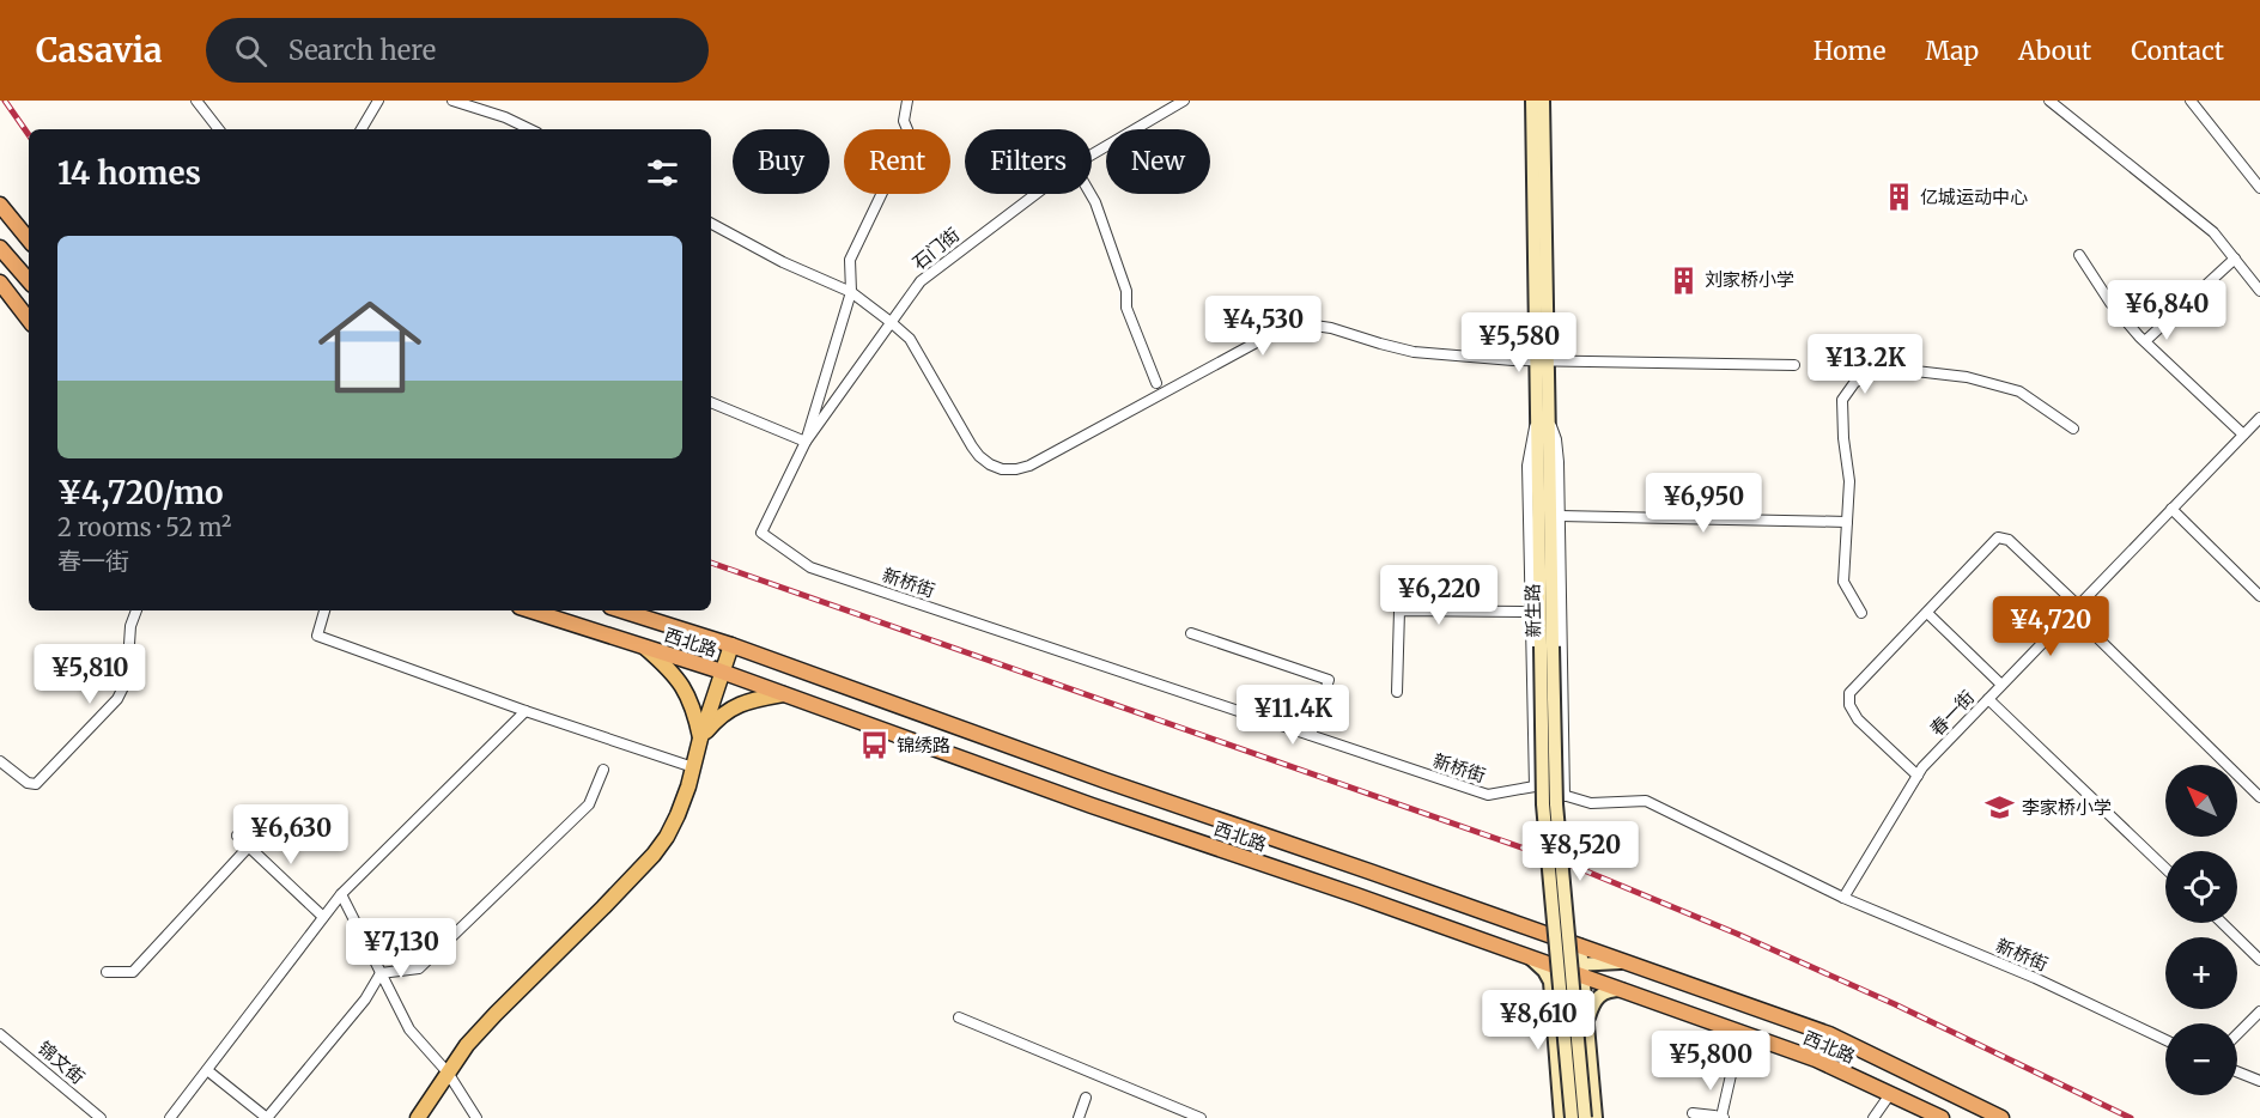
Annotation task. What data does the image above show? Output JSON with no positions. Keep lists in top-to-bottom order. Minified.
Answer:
{"streets":{"highway":["西北路"],"main road":["新生路"],"street":["石门街","新桥街","春一街","锦文街"]},"crossings":[["石门街","新桥街"],["新桥街","春一街"]],"places":{"building":["亿城运动中心","刘家桥小学"],"bus stop":["锦绣路"],"school or university":["李家桥小学"]},"north":"top left","page":{"header":"Casavia","search":"Search here","nav":["Home","Map","About","Contact"],"chip":["Buy","Rent","Filters","New"],"heading":"14 homes","list":[{"name":"¥4,720/mo","note":"2 rooms · 52 m² · 春一街"}],"price":["¥6,840","¥4,530","¥5,580","¥13.2K","¥6,950","¥6,220","¥4,720","¥5,810","¥11.4K","¥6,630","¥8,520","¥7,130","¥8,610","¥5,800"],"map_buttons":["+","−"]}}
